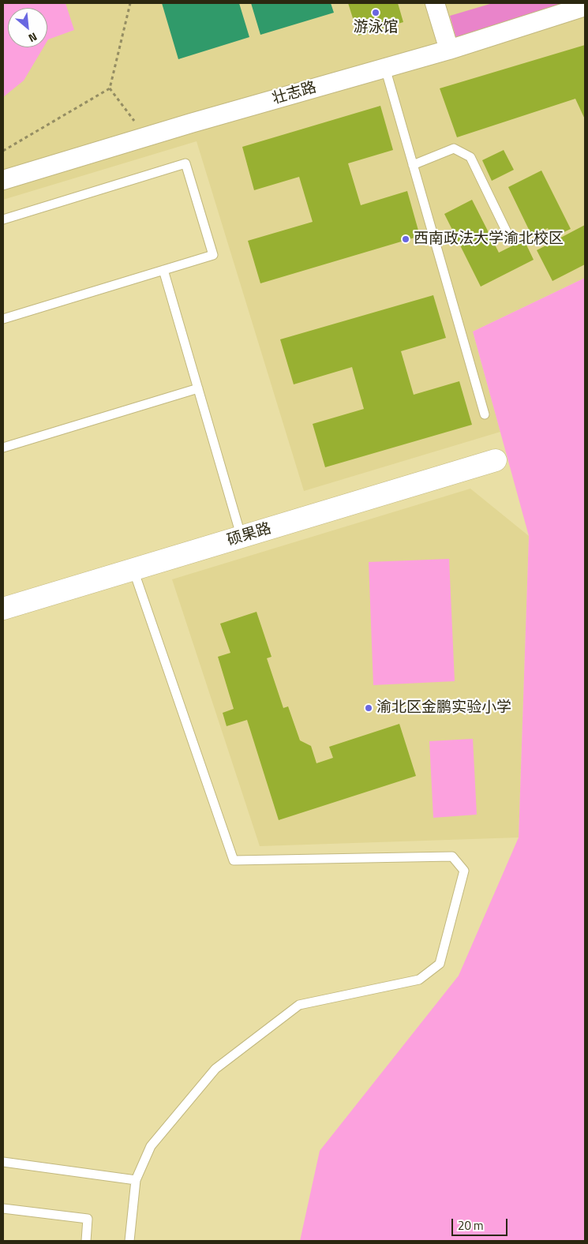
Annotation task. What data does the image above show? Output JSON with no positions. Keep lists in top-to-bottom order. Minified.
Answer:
{"streets":{"street":["壮志路","硕果路"]},"places":["游泳馆","西南政法大学渝北校区","渝北区金鹏实验小学"],"scale_bar":"20 m","north":"bottom right"}
